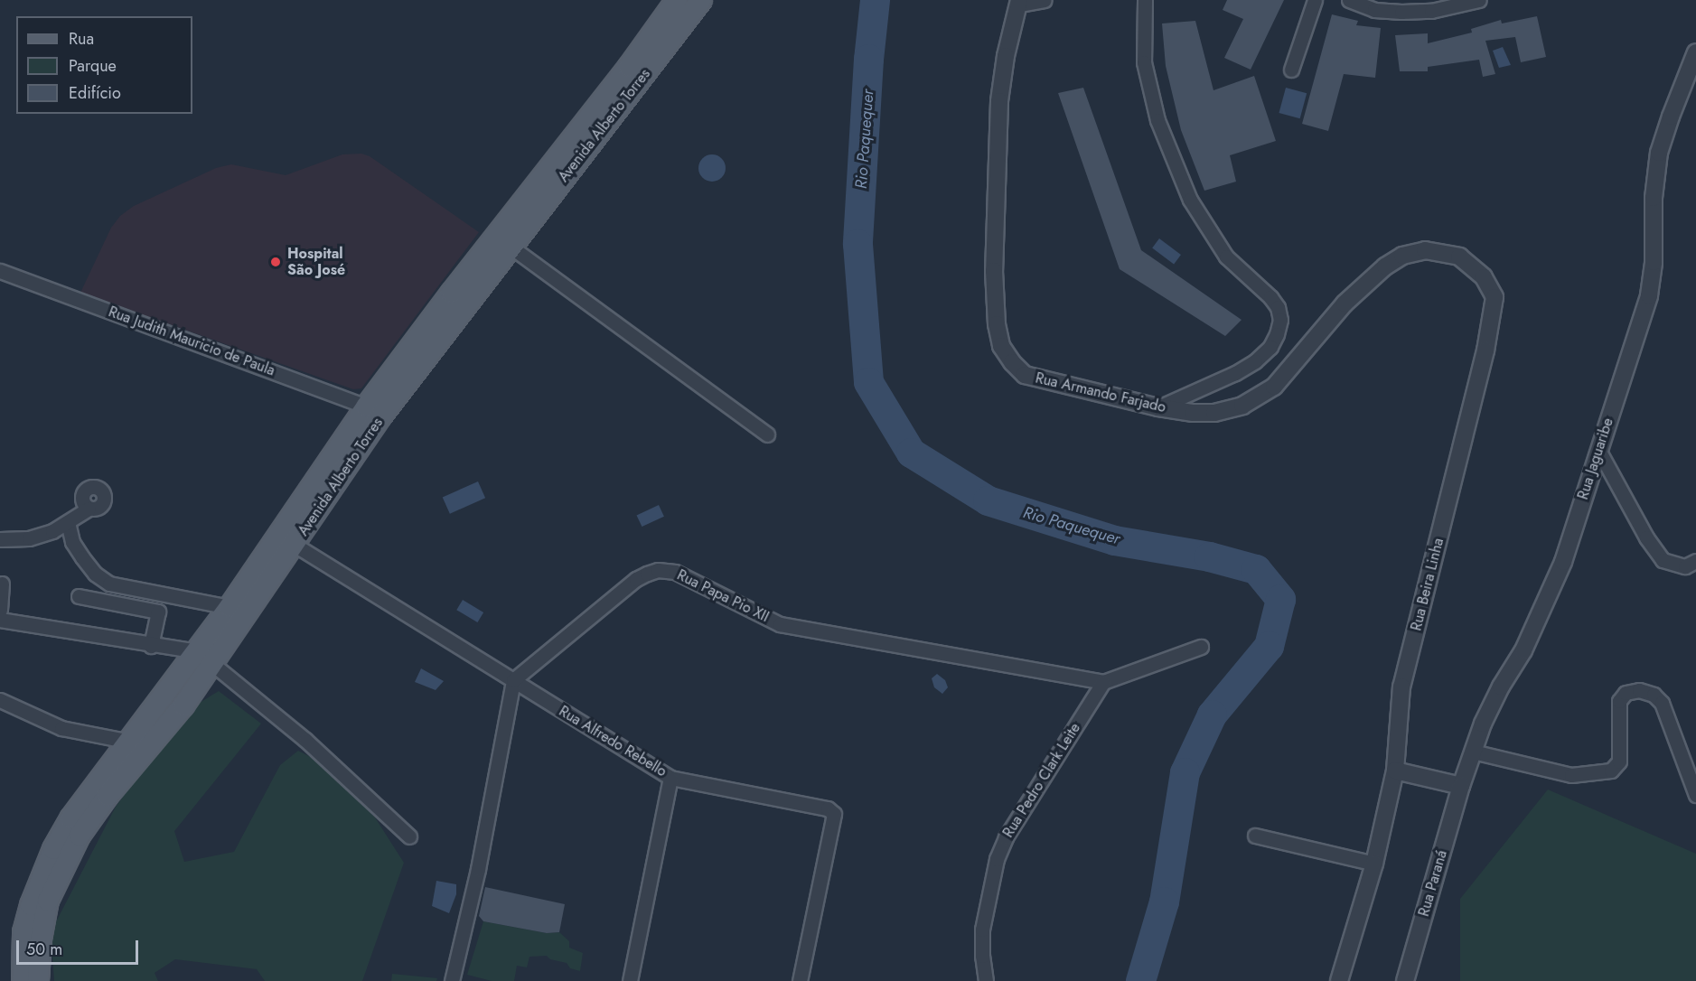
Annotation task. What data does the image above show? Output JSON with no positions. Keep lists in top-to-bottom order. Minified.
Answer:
{"streets":{"main road":["Avenida Alberto Torres"],"street":["Rua Judith Mauricio de Paula","Rua Armando Farjado","Rua Jaguaribe","Rua Beira Linha","Rua Papa Pio XII","Rua Alfredo Rebello","Rua Pedro Clark Leite","Rua Paraná"]},"crossings":[["Avenida Alberto Torres","Rua Judith Mauricio de Paula"],["Avenida Alberto Torres","Rua Alfredo Rebello"],["Rua Armando Farjado","Rua Beira Linha"],["Rua Jaguaribe","Rua Paraná"],["Rua Papa Pio XII","Rua Alfredo Rebello"],["Rua Papa Pio XII","Rua Pedro Clark Leite"]],"water":["Rio Paquequer"],"places":["Hospital São José"],"legend":["Rua","Parque","Edifício"],"scale_bar":"50 m"}
